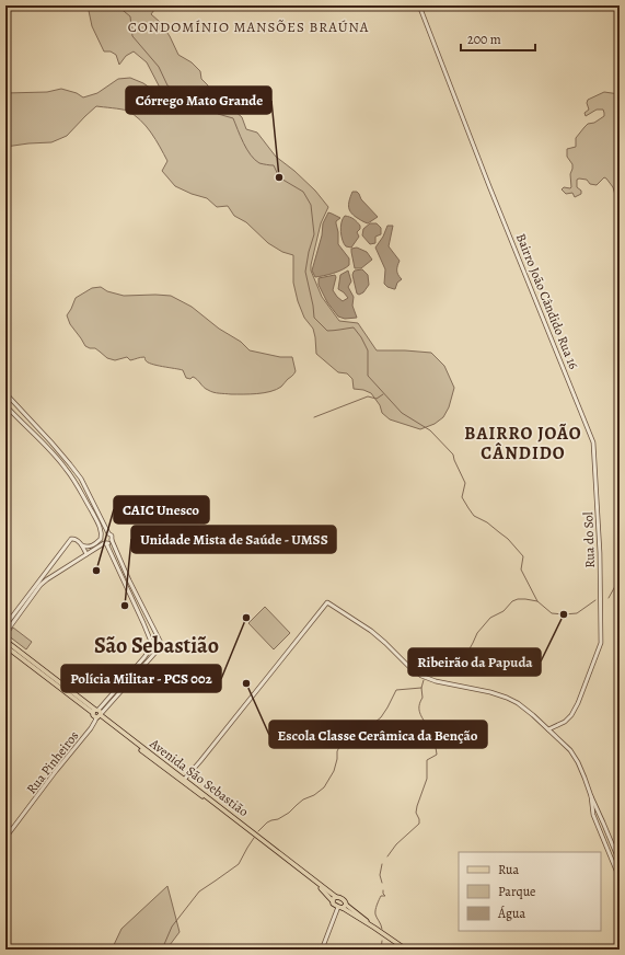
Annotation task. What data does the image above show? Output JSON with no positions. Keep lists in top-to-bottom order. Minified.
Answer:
{"streets":{"main road":["Avenida São Sebastião"],"street":["Bairro João Cândido Rua 16","Rua do Sol","Rua Pinheiros"]},"crossings":[["Bairro João Cândido Rua 16","Rua do Sol"],["Rua Pinheiros","Avenida São Sebastião"]],"districts":["CONDOMÍNIO MANSÕES BRAÚNA","BAIRRO JOÃO CÂNDIDO","São Sebastião"],"places":["Córrego Mato Grande","CAIC Unesco","Unidade Mista de Saúde - UMSS","Ribeirão da Papuda","Polícia Militar - PCS 002","Escola Classe Cerâmica da Benção"],"legend":["Rua","Parque","Água"],"scale_bar":"200 m"}
